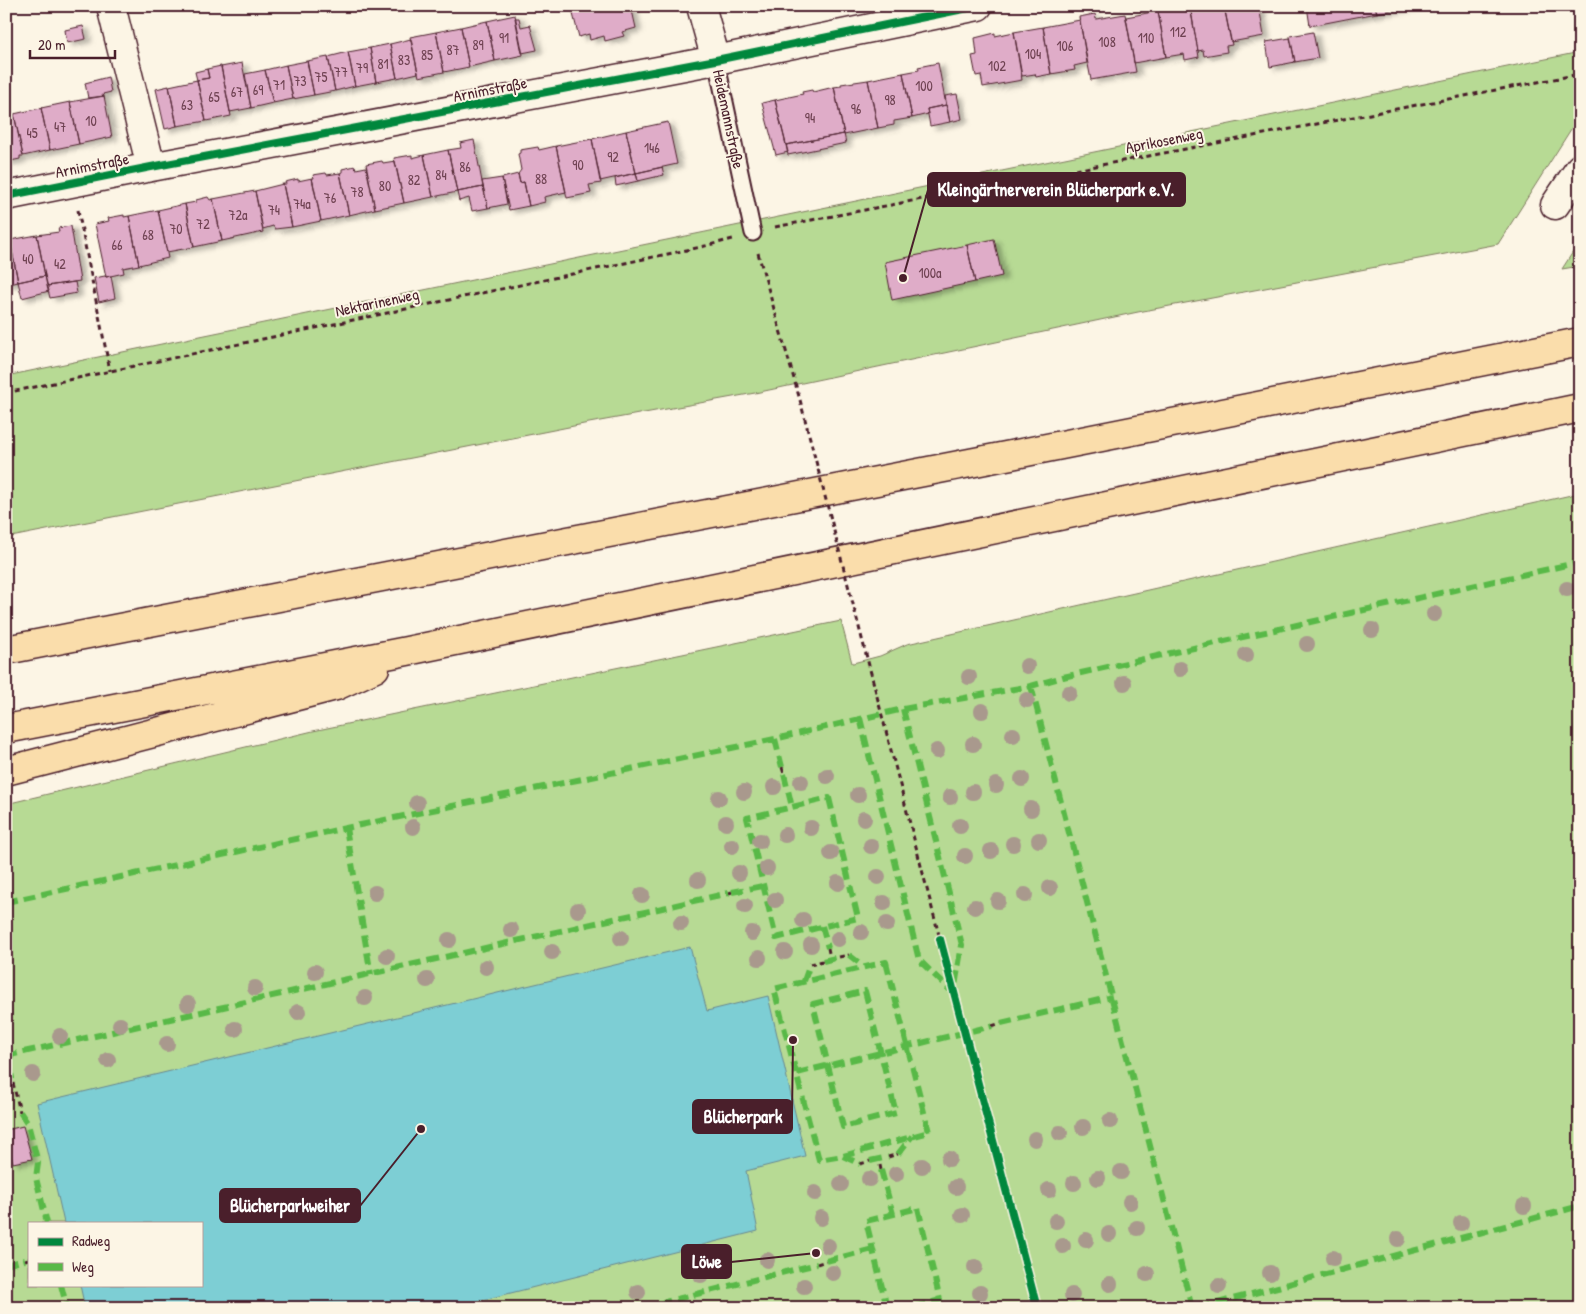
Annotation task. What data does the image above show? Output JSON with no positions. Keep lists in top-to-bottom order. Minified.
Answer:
{"streets":{"street":["Arnimstraße","Heidemannstraße"],"path":["Aprikosenweg","Nektarinenweg"]},"crossings":[["Arnimstraße","Heidemannstraße"],["Heidemannstraße","Aprikosenweg"],["Heidemannstraße","Nektarinenweg"],["Aprikosenweg","Nektarinenweg"]],"places":["Kleingärtnerverein Blücherpark e.V.","Blücherpark","Blücherparkweiher","Löwe"],"house_numbers":["112","91","110","108","89","106","87","104","85","83","81","102","79","77","75","73","71","100","69","67","65","98","63","96","94","10","47","45","146","92","90","86","84","88","82","80","78","76","74a","74","72a","72","70","68","66","40","42","100a"],"legend":["Radweg","Weg"],"scale_bar":"20 m"}
